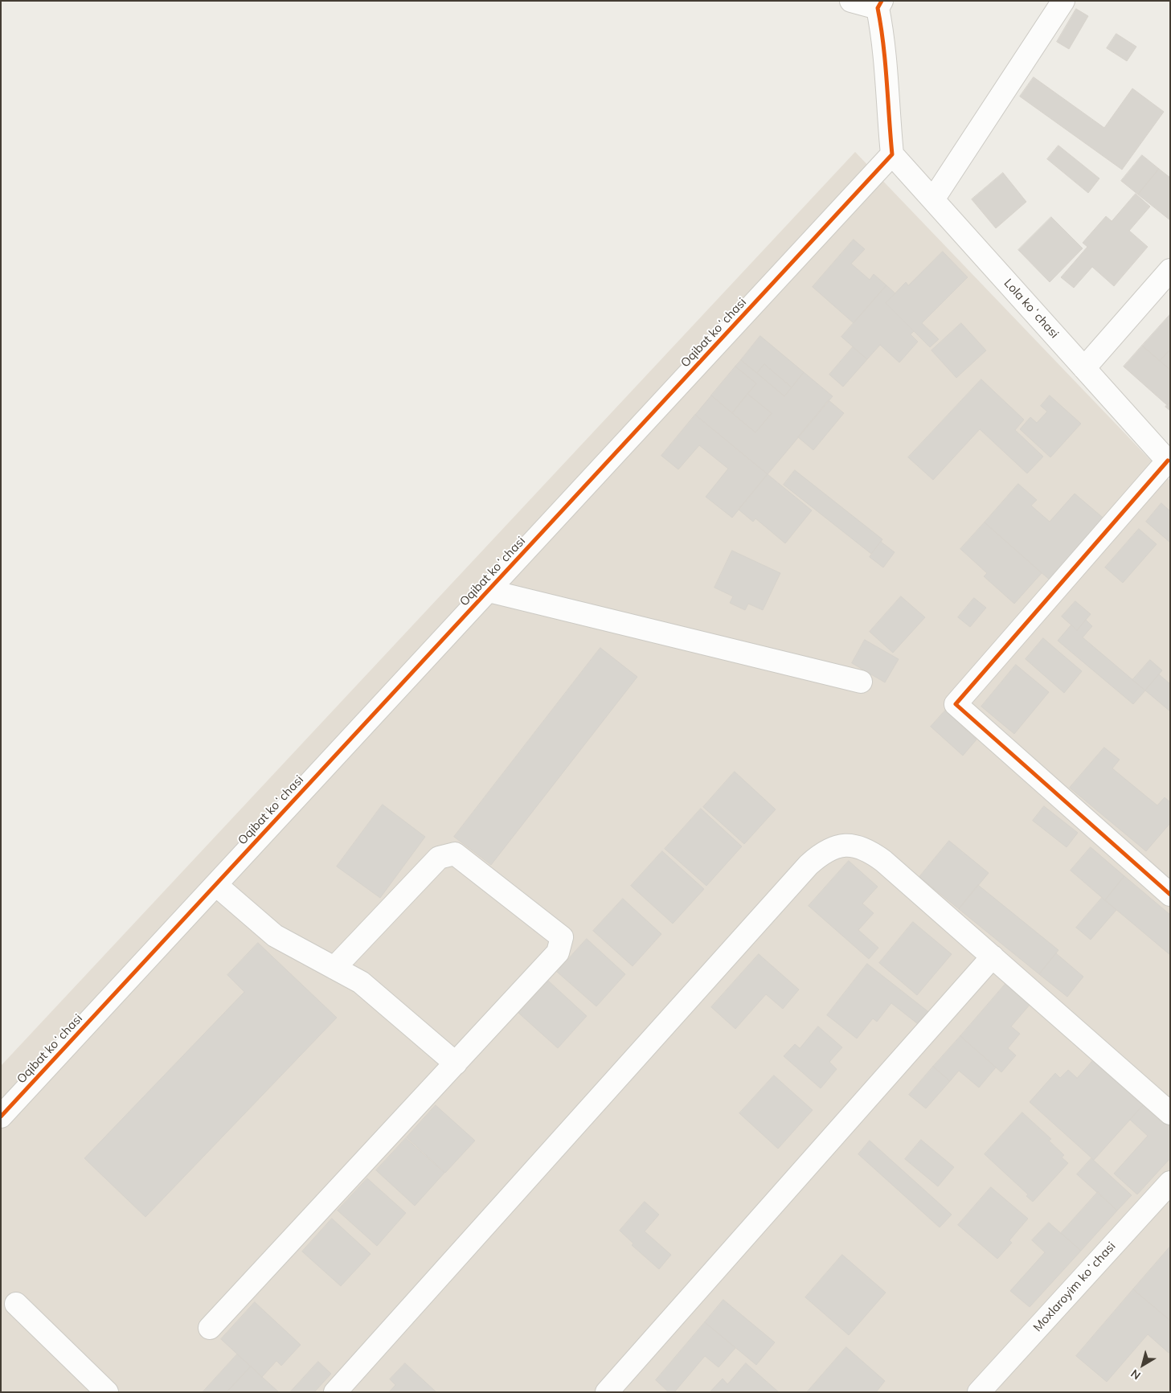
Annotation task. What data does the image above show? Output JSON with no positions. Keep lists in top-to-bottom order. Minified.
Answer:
{"streets":{"street":["Lola koʻchasi","Oqibat koʻchasi","Moxlaroyim koʻchasi"]},"crossings":[["Lola koʻchasi","Oqibat koʻchasi"]],"north":"bottom left"}
